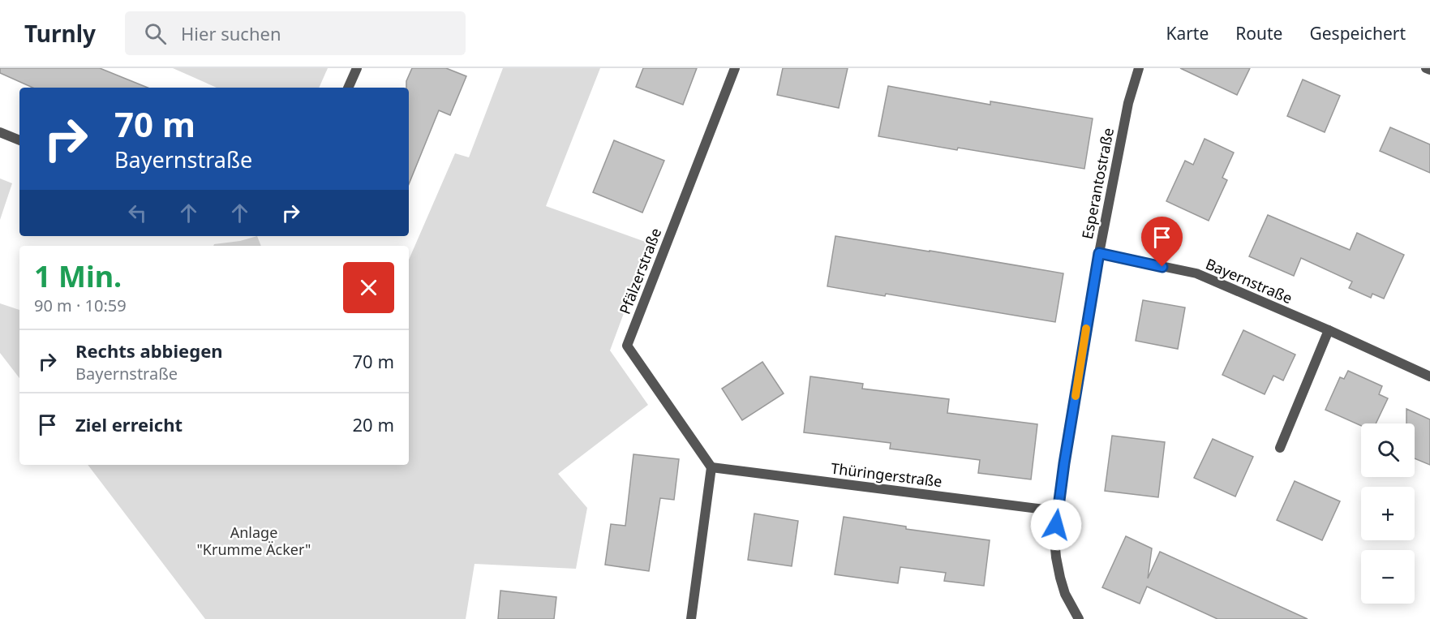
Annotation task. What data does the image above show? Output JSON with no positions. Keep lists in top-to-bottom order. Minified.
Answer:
{"streets":{"street":["Esperantostraße","Pfälzerstraße","Bayernstraße","Thüringerstraße"]},"crossings":[["Esperantostraße","Bayernstraße"],["Esperantostraße","Thüringerstraße"],["Pfälzerstraße","Thüringerstraße"]],"parks":["Anlage \"Krumme Äcker\""],"page":{"header":"Turnly","search":"Hier suchen","nav":["Karte","Route","Gespeichert"],"turn":["70 m","Bayernstraße"],"heading":["1 Min.","90 m · 10:59"],"list":[{"name":"Rechts abbiegen","note":"Bayernstraße","value":"70 m"},{"name":"Ziel erreicht","value":"20 m"}],"map_buttons":["+","−"]}}
